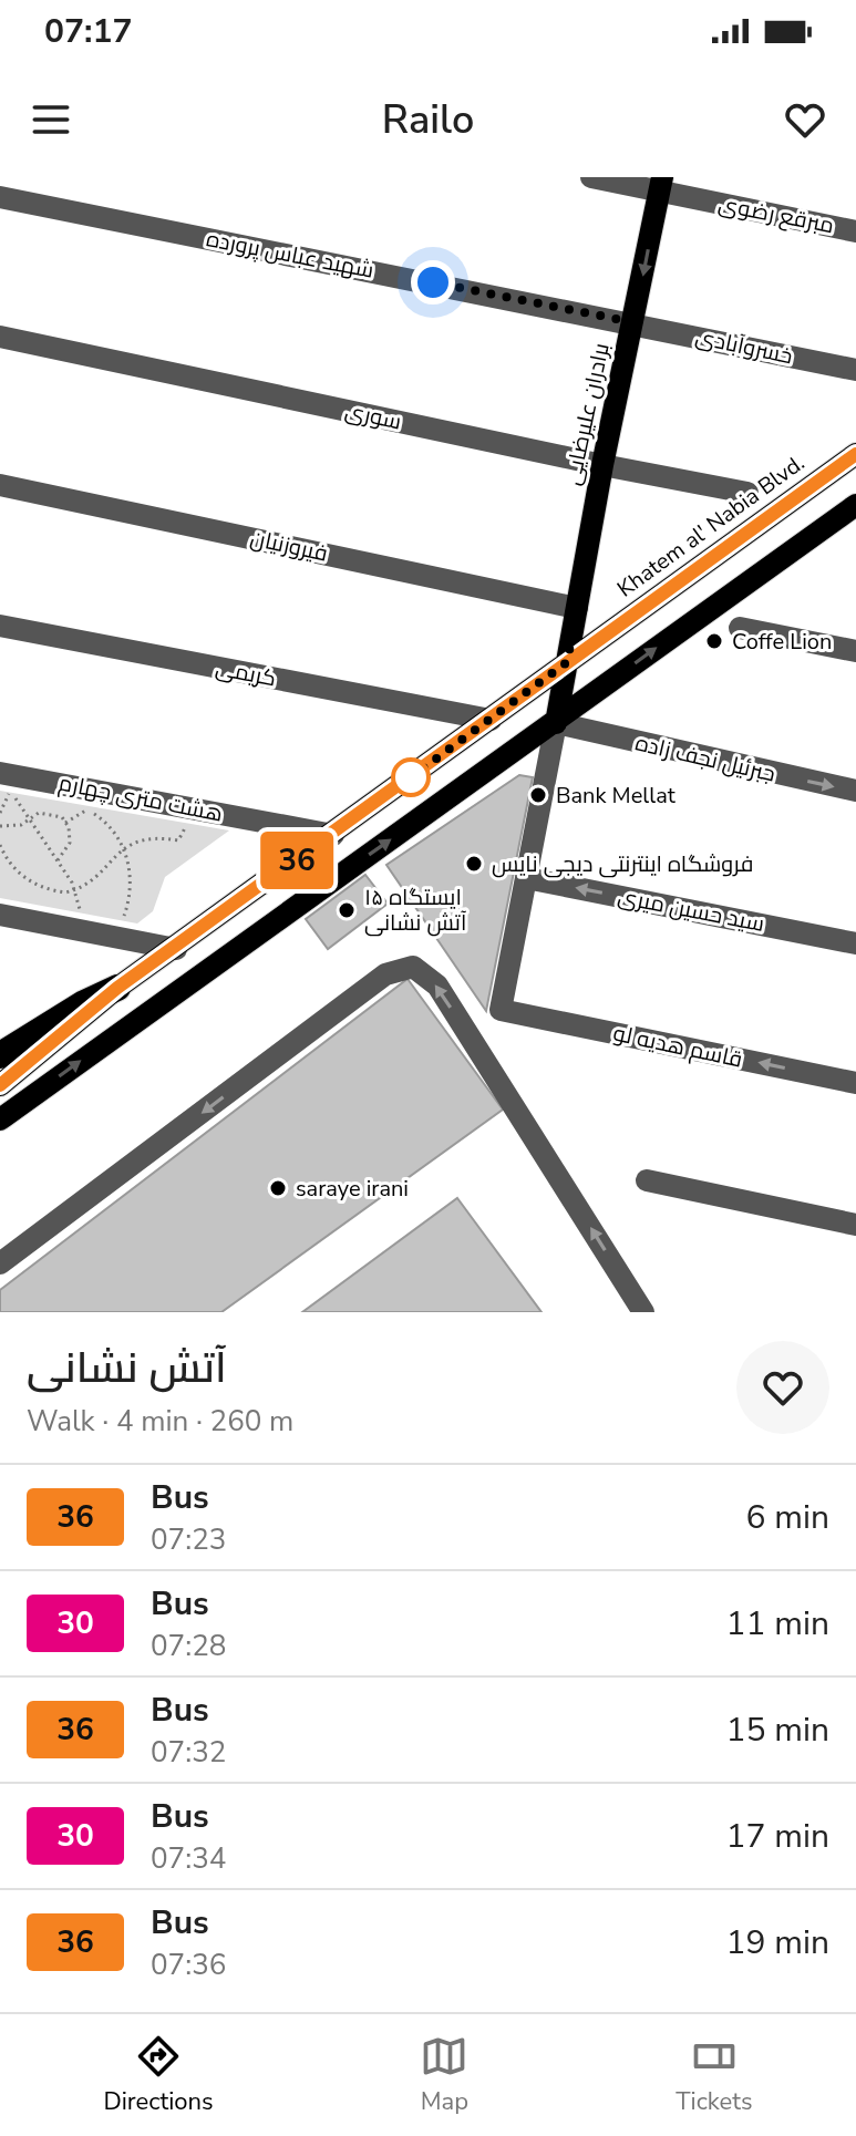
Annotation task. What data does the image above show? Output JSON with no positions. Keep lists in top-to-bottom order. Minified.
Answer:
{"streets":{"main road":["برادران علیرضایی","Khatem al' Nabia Blvd."],"street":["مبرقع رضوی","شهید عباس پرورده","خسروآبادی","سوری","فیروزنیان","کریمی","جبرئیل نجف زاده","هشت متری چهارم","سید حسین میری","قاسم هدیه لو"]},"crossings":[["مبرقع رضوی","برادران علیرضایی"],["شهید عباس پرورده","خسروآبادی"],["شهید عباس پرورده","برادران علیرضایی"],["خسروآبادی","برادران علیرضایی"],["برادران علیرضایی","سوری"],["برادران علیرضایی","Khatem al' Nabia Blvd."],["برادران علیرضایی","فیروزنیان"],["برادران علیرضایی","جبرئیل نجف زاده"],["Khatem al' Nabia Blvd.","کریمی"],["Khatem al' Nabia Blvd.","هشت متری چهارم"],["سید حسین میری","قاسم هدیه لو"]],"one_way":["سید حسین میری"],"places":["Coffe Lion","Bank Mellat","فروشگاه اینترنتی دیجی نایس","ایستگاه ۱۵ آتش نشانی","saraye irani"],"lines":["bus line 36"],"page":{"status":"07:17","header":"Railo","on_map":"36","heading":["آتش نشانی","Walk · 4 min · 260 m"],"list":[{"mark":"36","name":"Bus","note":"07:23","value":"6 min"},{"mark":"30","name":"Bus","note":"07:28","value":"11 min"},{"mark":"36","name":"Bus","note":"07:32","value":"15 min"},{"mark":"30","name":"Bus","note":"07:34","value":"17 min"},{"mark":"36","name":"Bus","note":"07:36","value":"19 min"}],"tabs":["Directions","Map","Tickets"]}}
